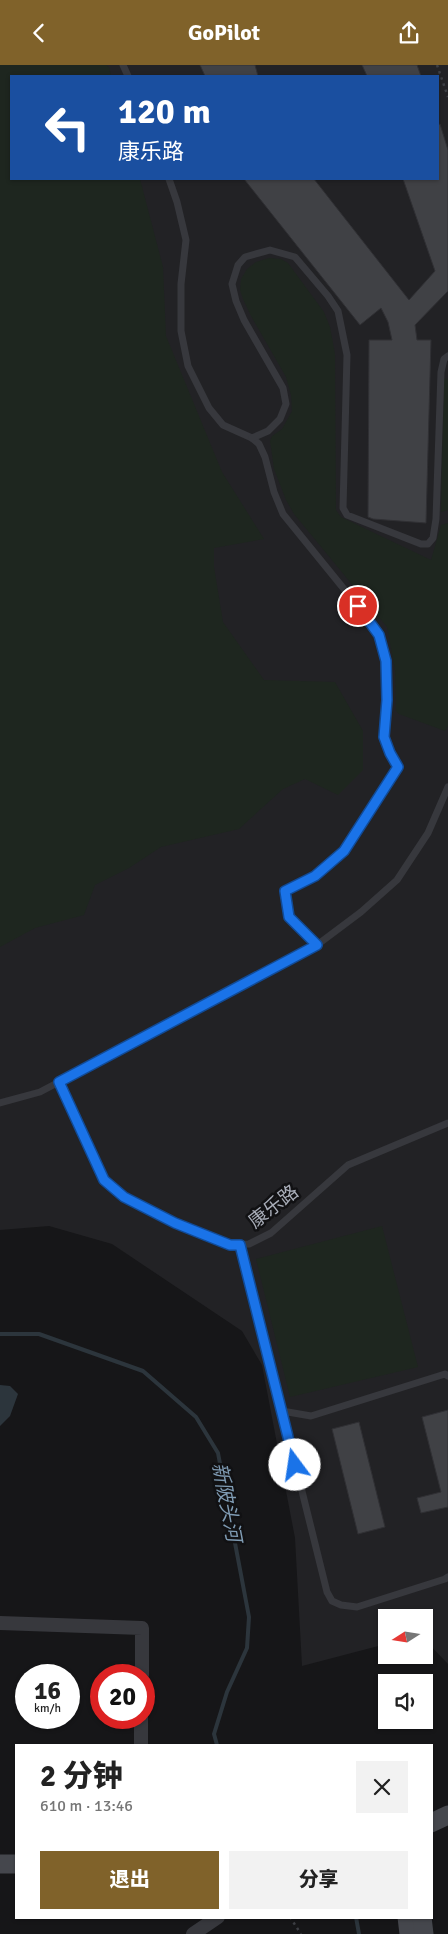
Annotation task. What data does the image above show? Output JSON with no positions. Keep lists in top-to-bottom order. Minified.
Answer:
{"streets":{"lane":["康乐路"]},"water":["新陂头河"],"north":"left","page":{"header":"GoPilot","turn":["120 m","康乐路"],"speed":"16 km/h","limit":"20","heading":["2 分钟","610 m · 13:46"],"buttons":["退出","分享"]}}
